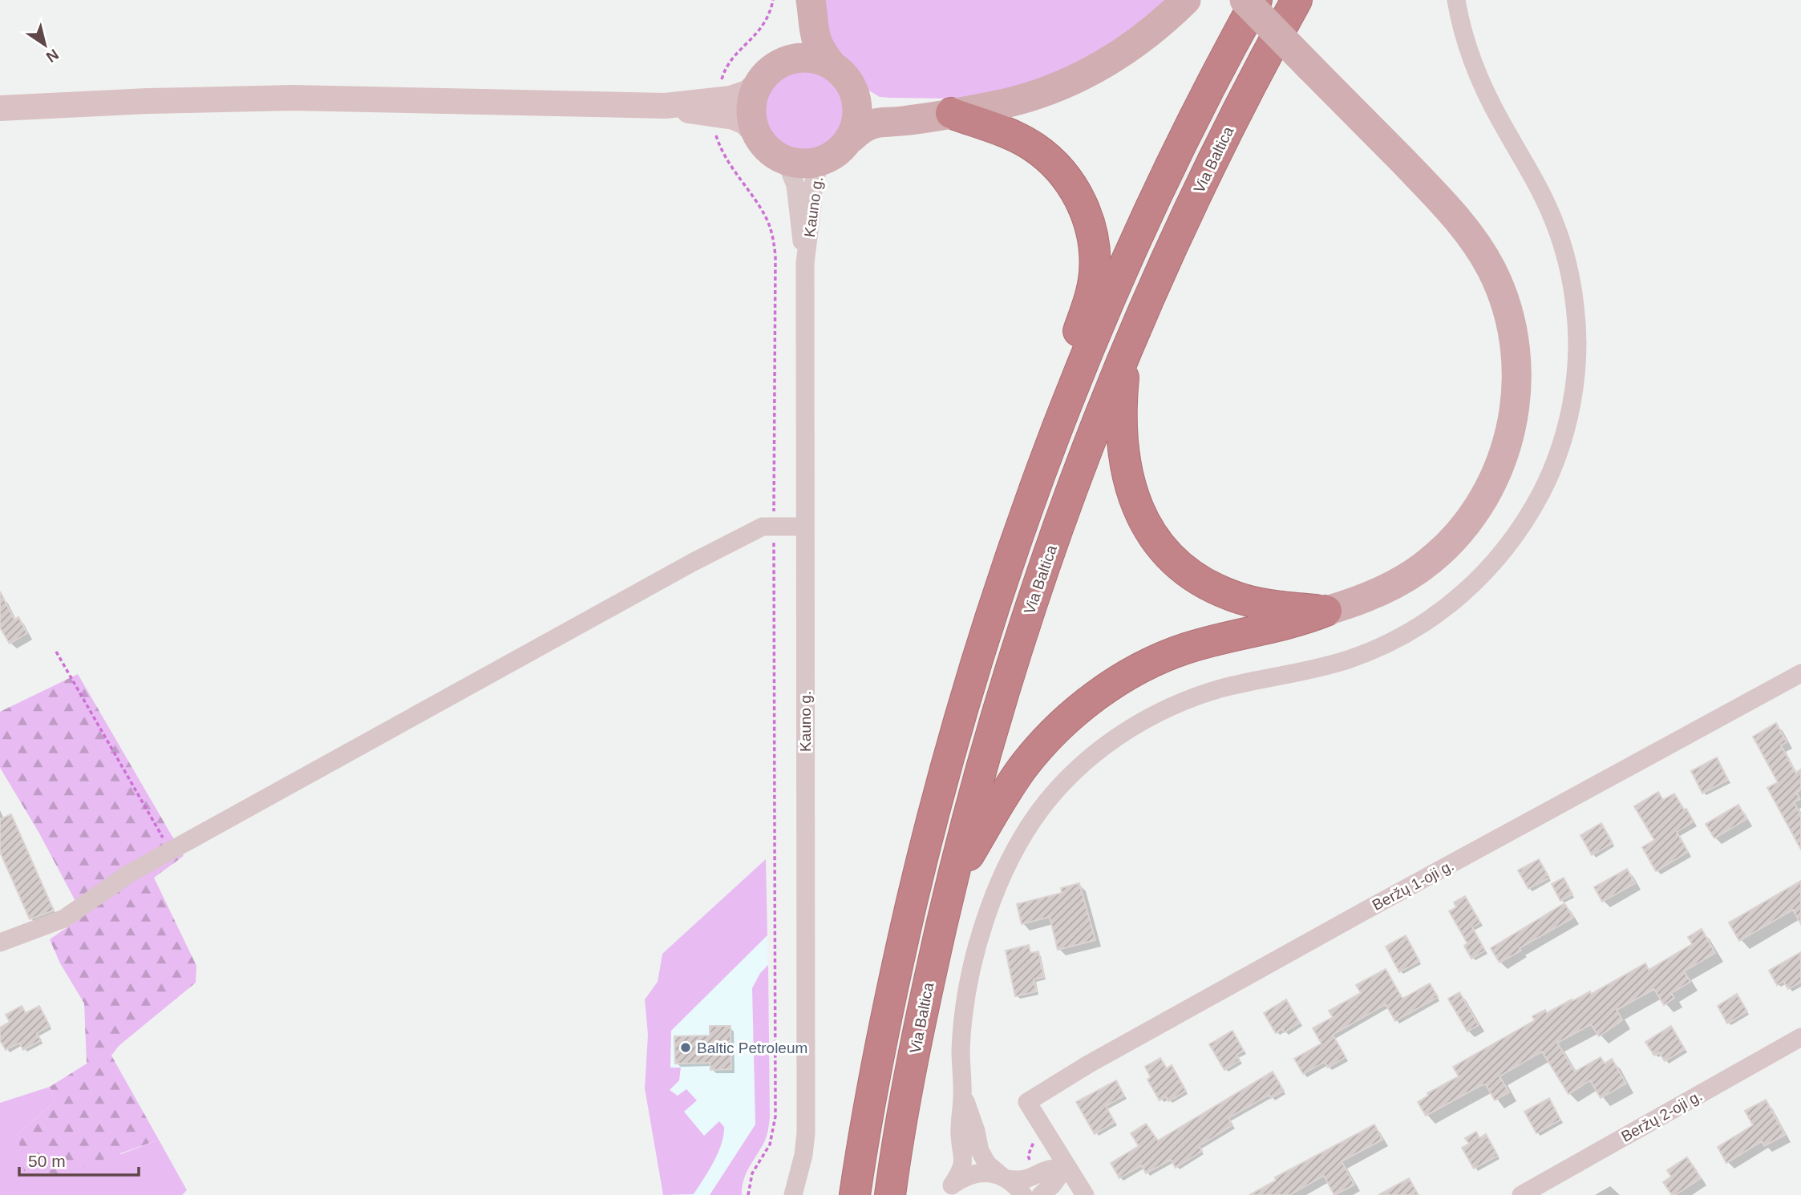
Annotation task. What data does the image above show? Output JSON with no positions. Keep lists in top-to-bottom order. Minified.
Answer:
{"streets":{"highway":["Via Baltica"],"street":["Kauno g.","Beržų 1-oji g.","Beržų 2-oji g."]},"places":["Baltic Petroleum"],"scale_bar":"50 m","north":"bottom right"}
